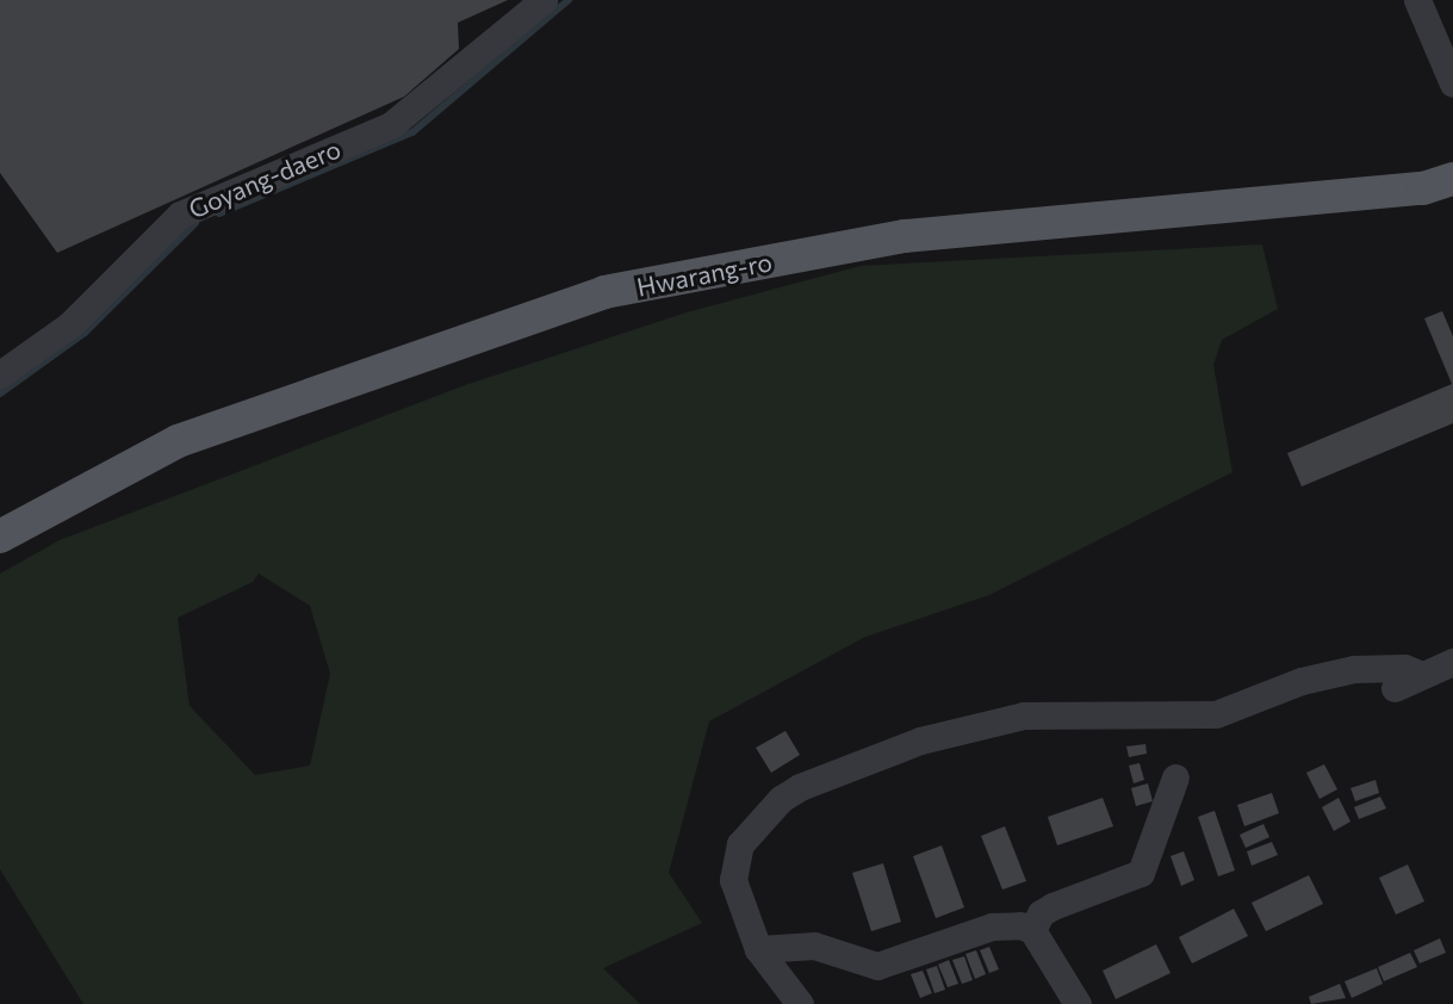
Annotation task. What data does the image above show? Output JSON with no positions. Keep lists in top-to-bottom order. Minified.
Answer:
{"streets":{"main road":["Hwarang-ro"],"street":["Goyang-daero"]}}
